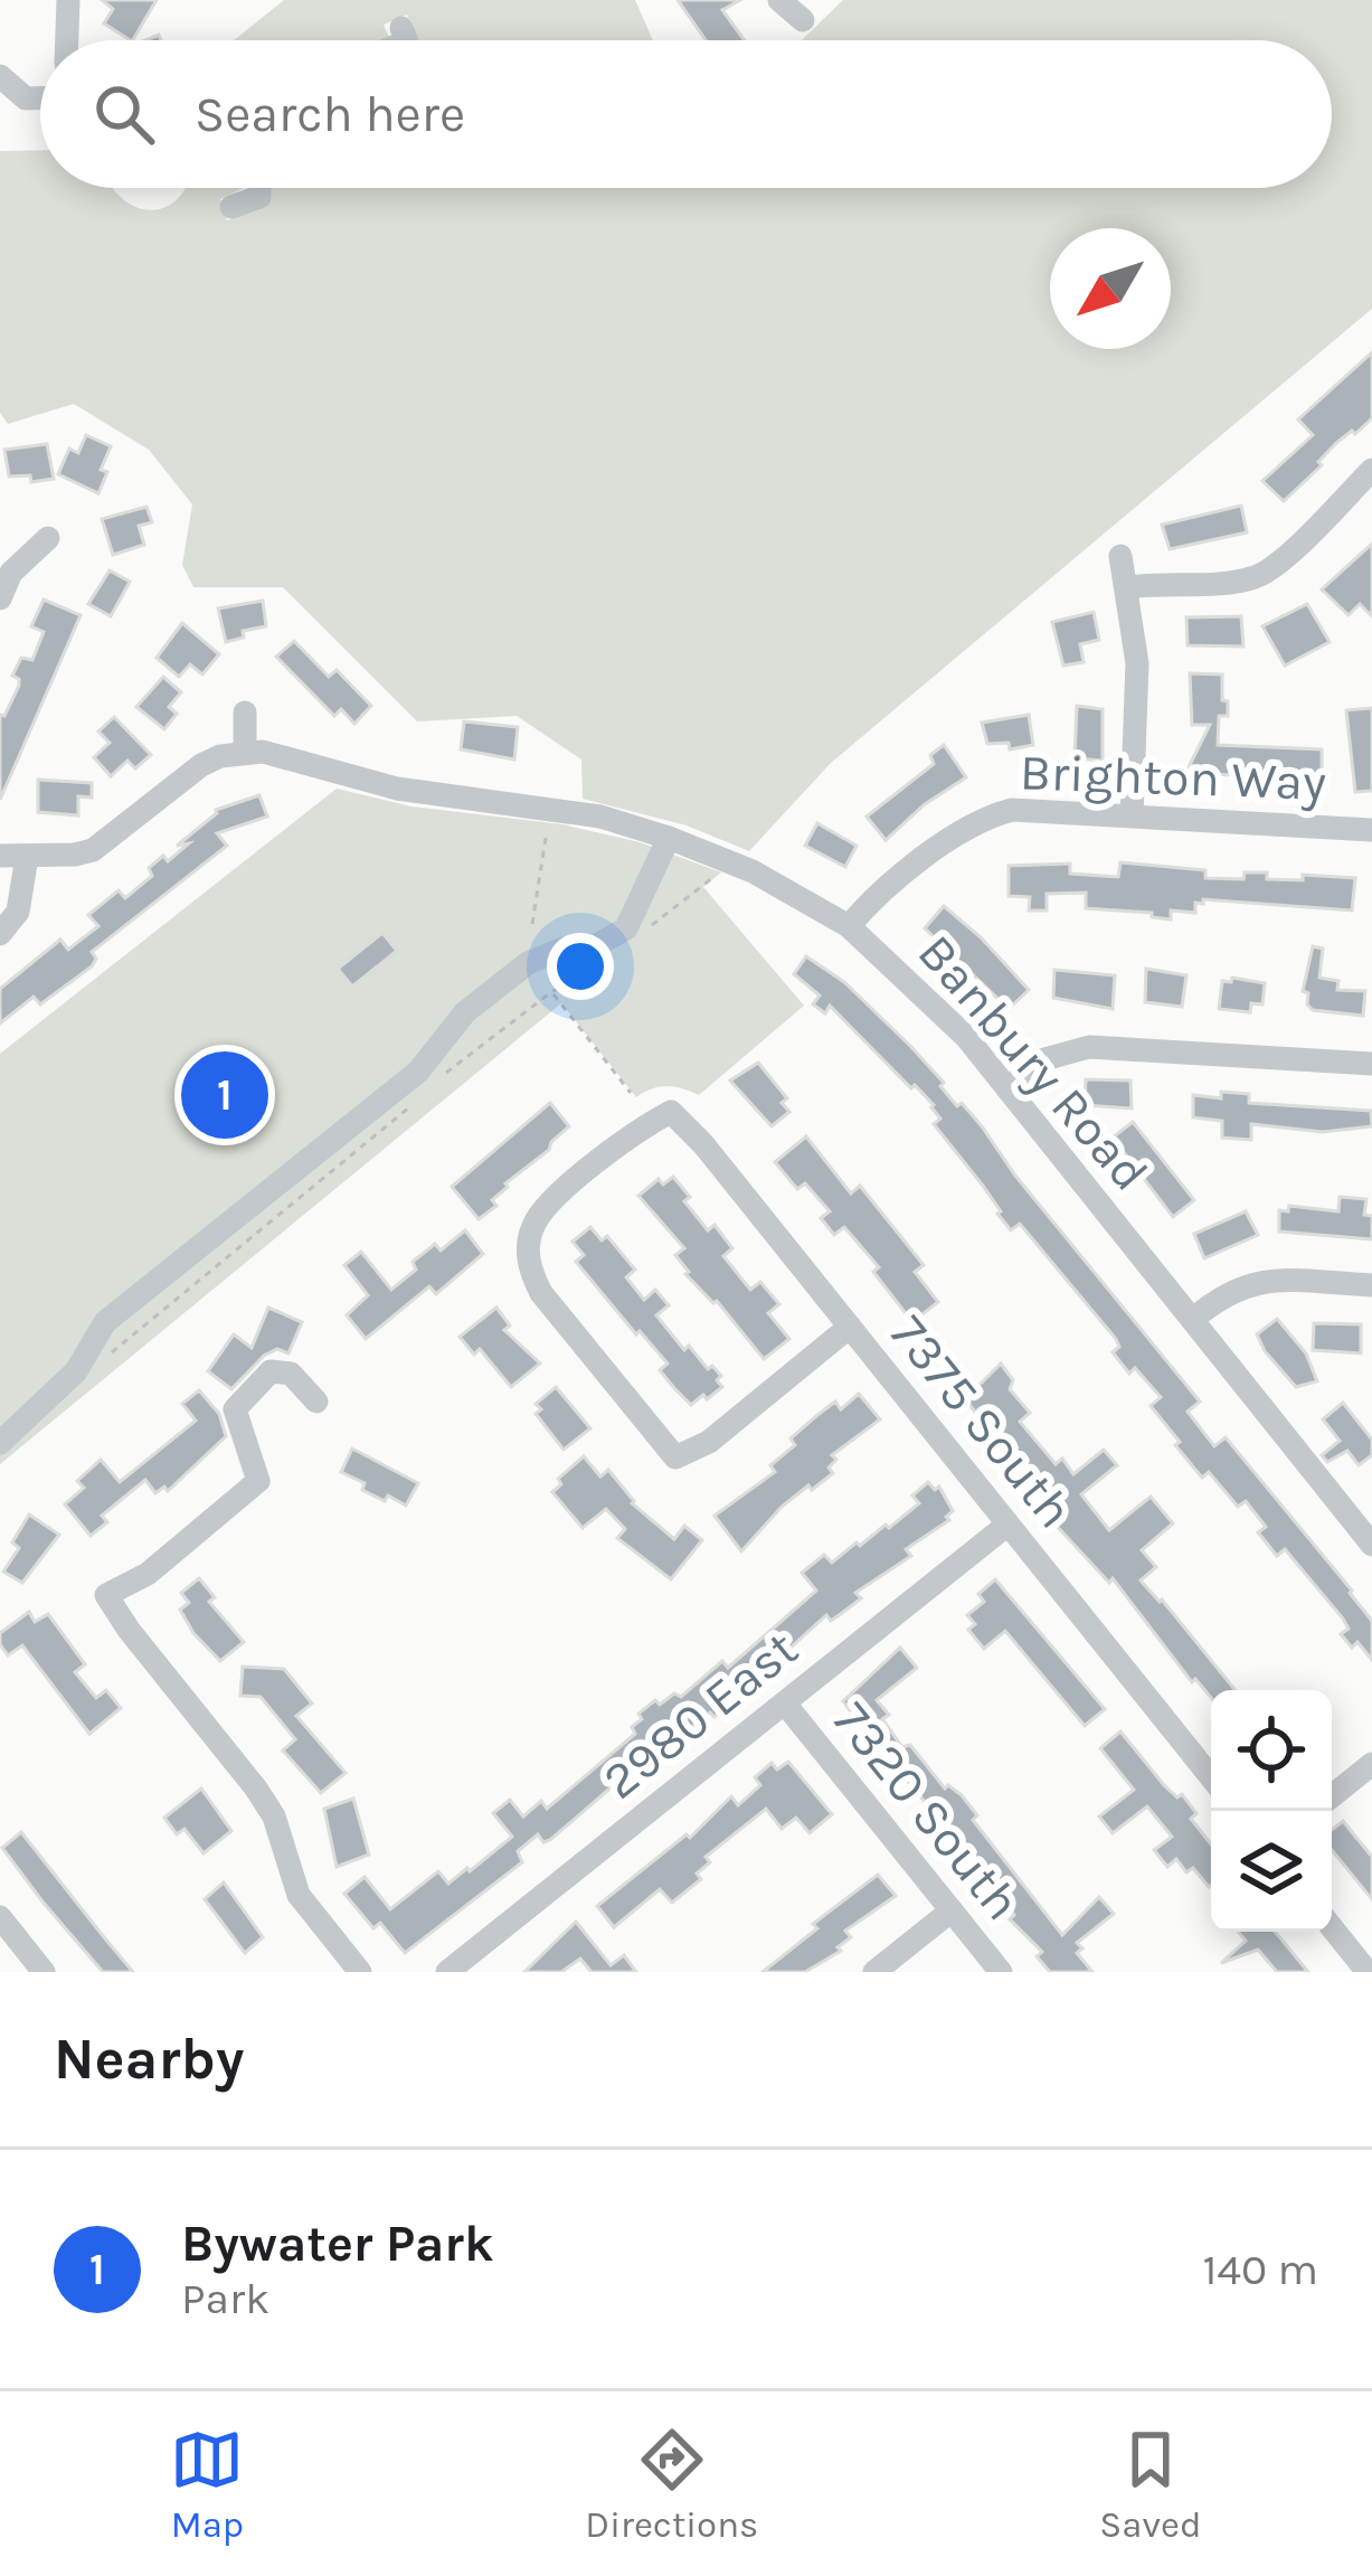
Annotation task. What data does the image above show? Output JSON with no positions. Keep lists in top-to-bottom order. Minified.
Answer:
{"streets":{"street":["Brighton Way","Banbury Road","7375 South","2980 East","7320 South"]},"crossings":[["Brighton Way","Banbury Road"],["7375 South","2980 East"],["2980 East","7320 South"]],"north":"bottom left","page":{"search":"Search here","pins":"1","heading":"Nearby","list":[{"mark":"1","name":"Bywater Park","note":"Park","value":"140 m"}],"nav":["Map","Directions","Saved"]}}
